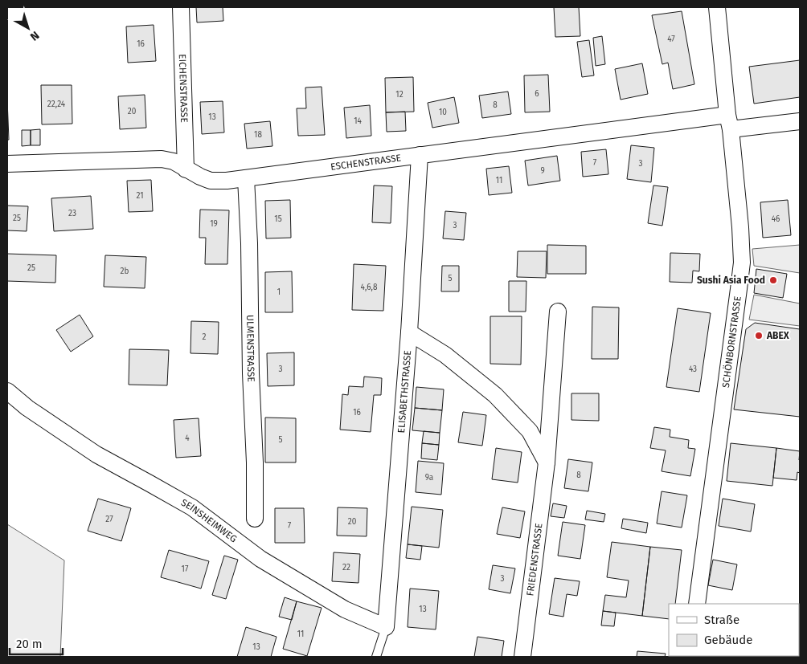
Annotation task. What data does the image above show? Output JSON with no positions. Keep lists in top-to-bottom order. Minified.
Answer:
{"streets":{"street":["EICHENSTRASSE","ESCHENSTRASSE","SCHÖNBORNSTRASSE","ULMENSTRASSE","ELISABETHSTRASSE","SEINSHEIMWEG","FRIEDENSTRASSE"]},"crossings":[["EICHENSTRASSE","ESCHENSTRASSE"],["ESCHENSTRASSE","SCHÖNBORNSTRASSE"],["ESCHENSTRASSE","ULMENSTRASSE"],["ESCHENSTRASSE","ELISABETHSTRASSE"],["ELISABETHSTRASSE","SEINSHEIMWEG"]],"places":["Sushi Asia Food","ABEX"],"house_numbers":["47","16","6","12","22,24","8","20","10","13","14","18","7","3","9","11","21","23","25","15","46","19","3","25","2b","5","4,6,8","1","2","3","43","16","4","5","8","9a","27","20","7","22","17","3","13","11","13"],"legend":["Straße","Gebäude"],"scale_bar":"20 m","north":"bottom right"}
